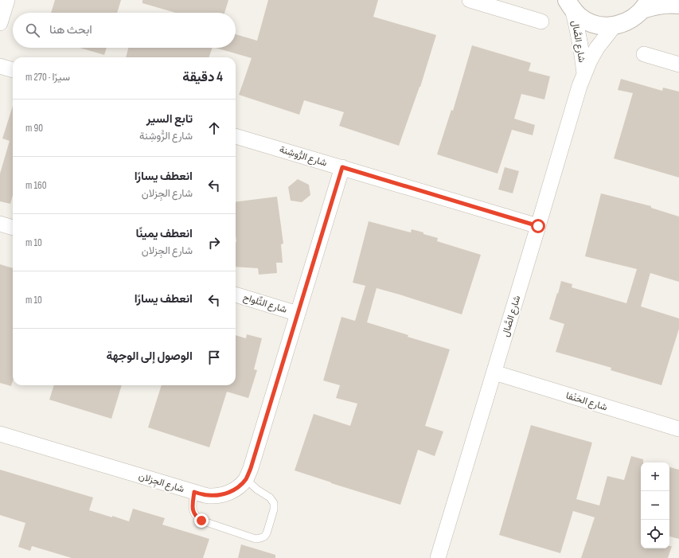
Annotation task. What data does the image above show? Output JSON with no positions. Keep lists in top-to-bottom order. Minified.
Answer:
{"streets":{"street":["شارع الصَّال","شارع الرُّوشِنة","شارع التِّلواح","شارع الحَنْفا","شارع الجِزلان"]},"crossings":[["شارع الصَّال","شارع الرُّوشِنة"],["شارع الصَّال","شارع الحَنْفا"],["شارع الرُّوشِنة","شارع الجِزلان"],["شارع التِّلواح","شارع الجِزلان"]],"page":{"search":"ابحث هنا","heading":["4 دقيقة","سيرًا · 270 m"],"list":[["تابع السير","شارع الرُّوشِنة","90 m"],["انعطف يسارًا","شارع الجِزلان","160 m"],["انعطف يمينًا","شارع الجِزلان","10 m"],["انعطف يسارًا","10 m"],"الوصول إلى الوجهة"],"map_buttons":["+","−"]}}
